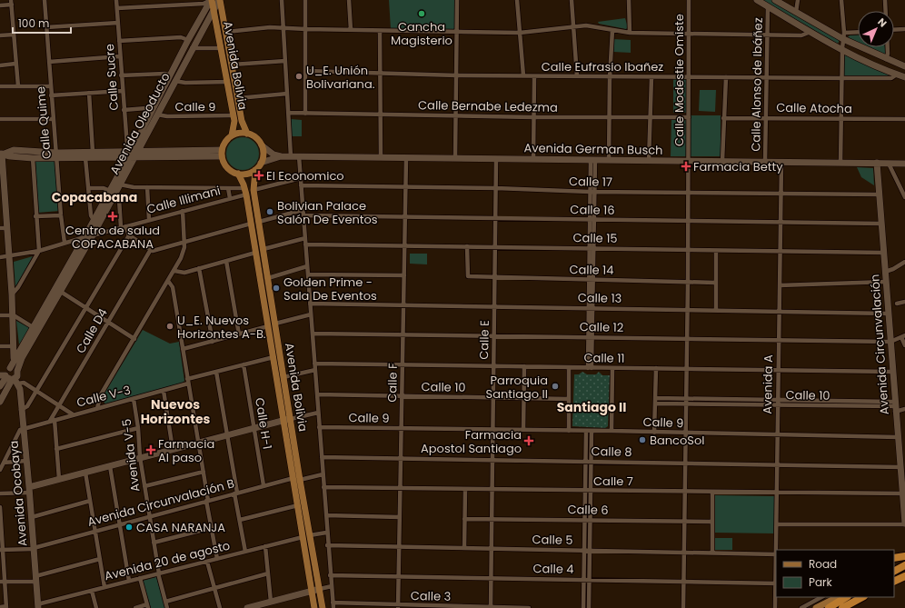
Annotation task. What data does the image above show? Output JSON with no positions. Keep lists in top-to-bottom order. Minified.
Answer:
{"streets":{"main road":["Avenida Bolivia"],"street":["Calle Eufrasio Ibañez","Calle Sucre","Calle Modestie Omiste","Calle Alonso de Ibáñez","Calle 9","Calle Bernabe Ledezma","Calle Atocha","Calle Quime","Avenida Oleoducto","Avenida German Busch","Calle 17","Calle Illimani","Calle 16","Calle 15","Calle 14","Calle 13","Calle 12","Calle D4","Calle E","Avenida Circunvalación","Calle 11","Calle F","Avenida A","Calle 10","Calle V-3","Calle H-1","Calle 8","Avenida V-5","Calle 7","Avenida Ocobaya","Avenida Circunvalación B","Calle 6","Calle 5","Avenida 20 de agosto","Calle 4","Calle 3"]},"crossings":[["Avenida Bolivia","Calle 9"],["Avenida Bolivia","Avenida Oleoducto"],["Avenida Bolivia","Avenida German Busch"],["Avenida Bolivia","Calle Illimani"],["Avenida Bolivia","Calle V-3"],["Avenida Bolivia","Avenida Circunvalación B"],["Avenida Bolivia","Avenida 20 de agosto"],["Calle Eufrasio Ibañez","Calle Modestie Omiste"],["Calle Eufrasio Ibañez","Calle Alonso de Ibáñez"],["Calle Sucre","Calle 9"],["Calle Sucre","Avenida Oleoducto"],["Calle Modestie Omiste","Calle 9"],["Calle Modestie Omiste","Calle Bernabe Ledezma"],["Calle Modestie Omiste","Avenida German Busch"],["Calle Modestie Omiste","Calle 17"],["Calle Modestie Omiste","Calle 16"],["Calle Modestie Omiste","Calle 15"],["Calle Modestie Omiste","Calle 14"],["Calle Modestie Omiste","Calle 13"],["Calle Modestie Omiste","Calle 12"],["Calle Modestie Omiste","Calle 11"],["Calle Modestie Omiste","Calle 10"],["Calle Modestie Omiste","Calle 8"],["Calle Modestie Omiste","Calle 7"],["Calle Modestie Omiste","Calle 6"],["Calle Modestie Omiste","Calle 5"],["Calle Modestie Omiste","Calle 4"],["Calle Alonso de Ibáñez","Calle Atocha"],["Calle Alonso de Ibáñez","Avenida German Busch"],["Calle 9","Avenida Oleoducto"],["Calle 9","Calle E"],["Calle 9","Avenida Circunvalación"],["Calle 9","Calle F"],["Calle 9","Avenida A"],["Calle Quime","Calle Illimani"],["Avenida Oleoducto","Calle Illimani"],["Avenida Oleoducto","Avenida Ocobaya"],["Avenida German Busch","Calle E"],["Avenida German Busch","Avenida Circunvalación"],["Avenida German Busch","Calle F"],["Avenida German Busch","Avenida A"],["Calle 17","Calle E"],["Calle 17","Avenida Circunvalación"],["Calle 17","Calle F"],["Calle 17","Avenida A"],["Calle 16","Calle E"],["Calle 16","Avenida Circunvalación"],["Calle 16","Calle F"],["Calle 16","Avenida A"],["Calle 15","Calle 14"],["Calle 15","Calle E"],["Calle 15","Avenida Circunvalación"],["Calle 15","Calle F"],["Calle 15","Avenida A"],["Calle 14","Calle E"],["Calle 13","Calle E"],["Calle 13","Avenida Circunvalación"],["Calle 13","Calle F"],["Calle 13","Avenida A"],["Calle 12","Calle E"],["Calle 12","Avenida Circunvalación"],["Calle 12","Calle F"],["Calle 12","Avenida A"],["Calle D4","Calle V-3"],["Calle E","Calle 11"],["Calle E","Calle 10"],["Calle E","Calle 8"],["Calle E","Calle 7"],["Calle E","Calle 6"],["Calle E","Calle 5"],["Calle E","Calle 4"],["Calle E","Calle 3"],["Avenida Circunvalación","Calle 11"],["Avenida Circunvalación","Calle 10"],["Avenida Circunvalación","Calle 8"],["Avenida Circunvalación","Calle 7"],["Calle 11","Calle F"],["Calle 11","Avenida A"],["Calle F","Calle 10"],["Calle F","Calle 8"],["Calle F","Calle 7"],["Calle F","Calle 5"],["Calle F","Calle 4"],["Calle F","Calle 3"],["Avenida A","Calle 10"],["Avenida A","Calle 8"],["Avenida A","Calle 7"],["Avenida A","Calle 4"],["Calle V-3","Calle H-1"],["Calle V-3","Avenida V-5"],["Calle V-3","Avenida Ocobaya"],["Calle H-1","Avenida Circunvalación B"],["Avenida V-5","Avenida Circunvalación B"],["Avenida V-5","Avenida 20 de agosto"],["Avenida Ocobaya","Avenida Circunvalación B"],["Avenida Ocobaya","Avenida 20 de agosto"]],"districts":["Copacabana","Nuevos Horizontes","Santiago II"],"places":{"other":["Cancha Magisterio","U_E. Unión Bolivariana.","Bolivian Palace Salón De Eventos","Golden Prime - Sala De Eventos","U_E. Nuevos Horizontes A-B.","Parroquia Santiago ll","BancoSol","CASA NARANJA"],"health":["Farmacia Betty","El Economico","Centro de salud COPACABANA","Farmacia Apostol Santiago","Farmacia Al paso"]},"legend":["Road","Park"],"scale_bar":"100 m","north":"top right"}
